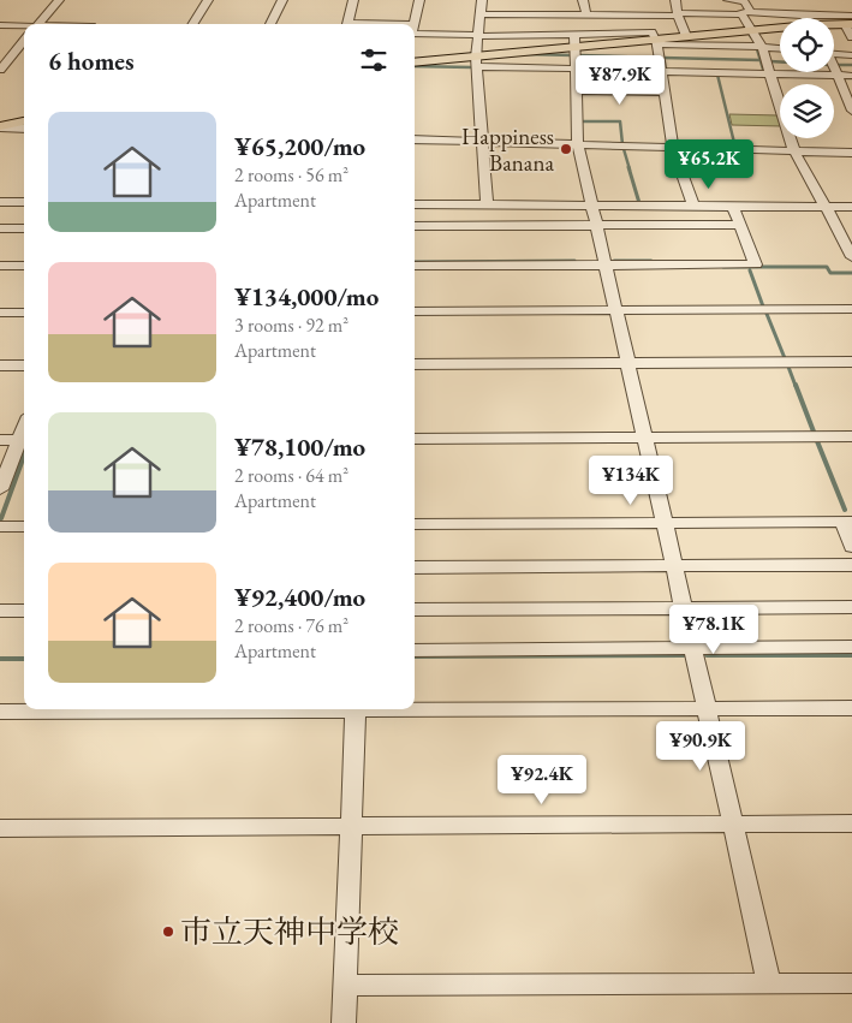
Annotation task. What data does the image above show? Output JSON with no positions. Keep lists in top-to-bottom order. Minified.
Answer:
{"places":["Happiness Banana","市立天神中学校"],"page":{"heading":"6 homes","price":["¥87.9K","¥65.2K","¥134K","¥78.1K","¥90.9K","¥92.4K"],"list":[{"name":"¥65,200/mo","note":"2 rooms · 56 m² · Apartment"},{"name":"¥134,000/mo","note":"3 rooms · 92 m² · Apartment"},{"name":"¥78,100/mo","note":"2 rooms · 64 m² · Apartment"},{"name":"¥92,400/mo","note":"2 rooms · 76 m² · Apartment"}]}}
